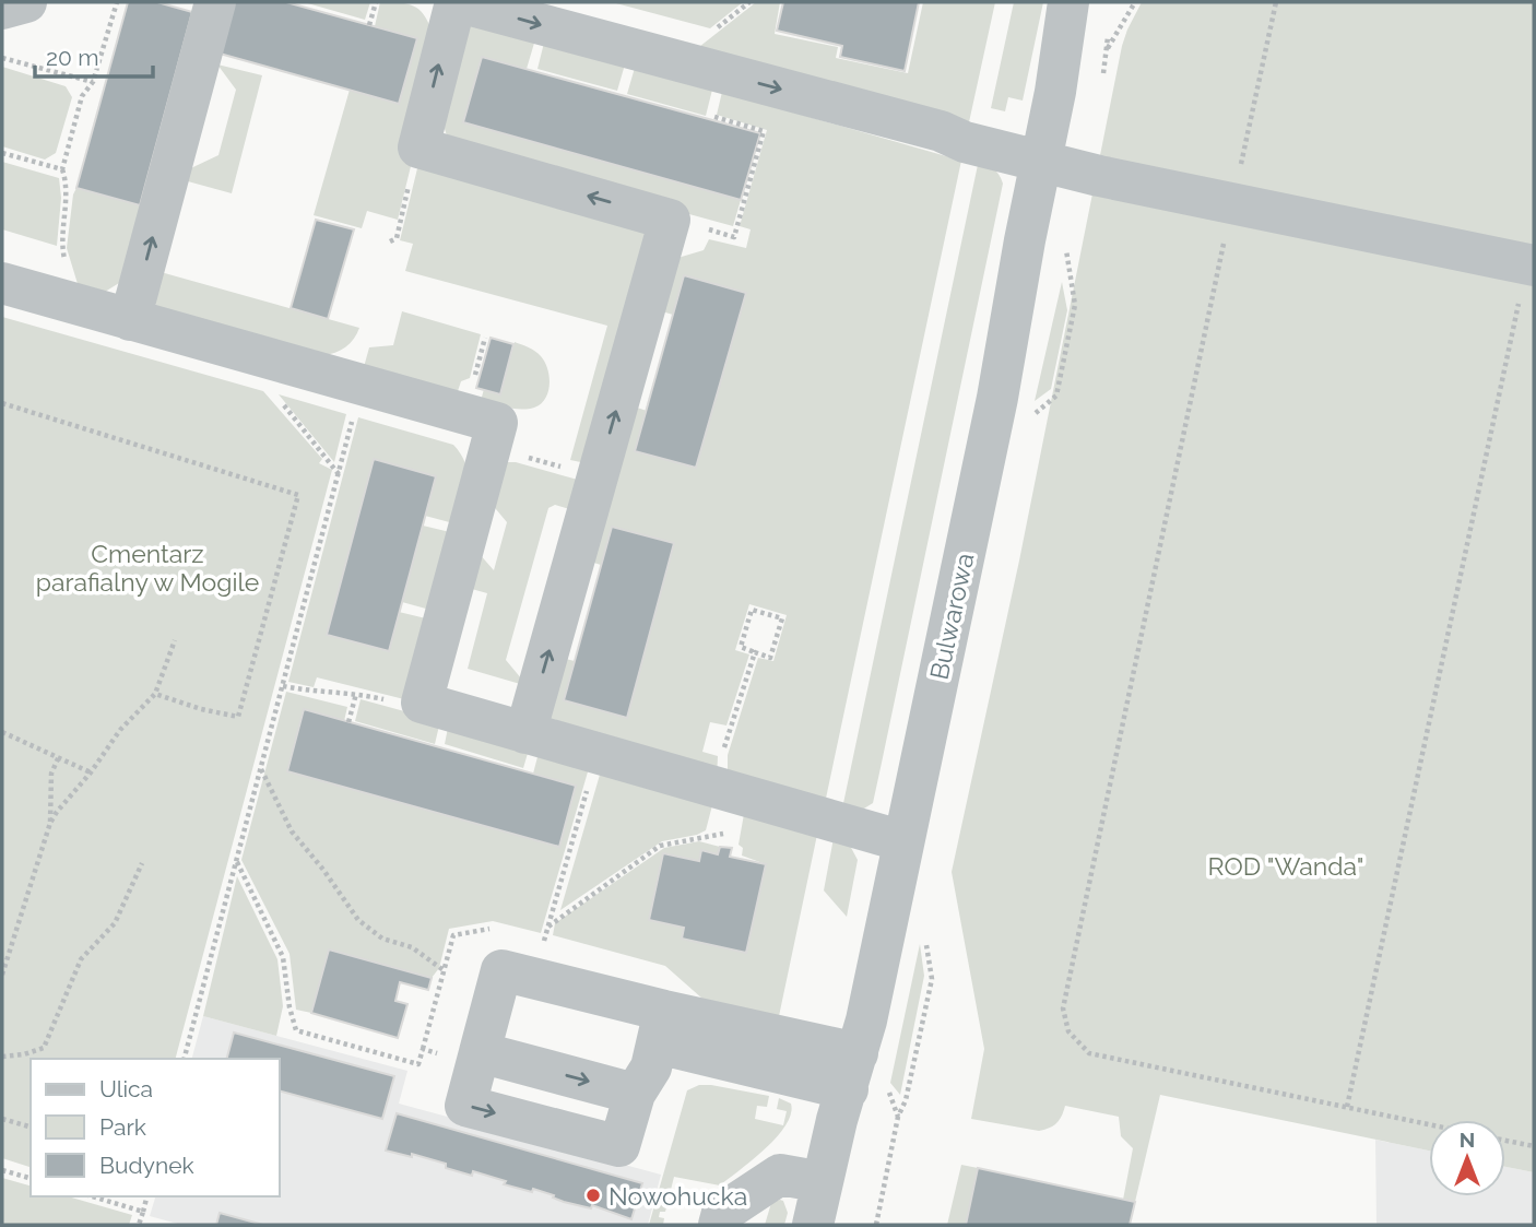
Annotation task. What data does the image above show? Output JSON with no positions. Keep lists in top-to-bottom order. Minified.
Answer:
{"streets":{"street":["Bulwarowa"]},"parks":["Cmentarz parafialny w Mogile","ROD \"Wanda\""],"places":["Nowohucka"],"legend":["Ulica","Park","Budynek"],"scale_bar":"20 m","north":"top"}
